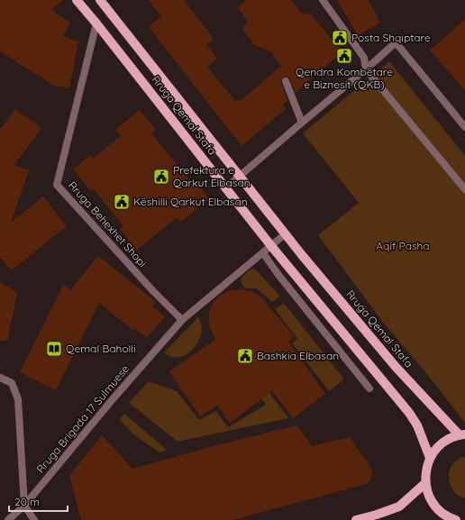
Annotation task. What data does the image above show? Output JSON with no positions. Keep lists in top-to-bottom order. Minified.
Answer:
{"streets":{"main road":["Rruga Qemal Stafa"],"street":["Rruga Behexhet Shopi","Rruga Brigada 17 Sulmuese"]},"crossings":[["Rruga Qemal Stafa","Rruga Behexhet Shopi"],["Rruga Qemal Stafa","Rruga Brigada 17 Sulmuese"],["Rruga Behexhet Shopi","Rruga Brigada 17 Sulmuese"]],"parks":["Aqif Pasha"],"places":{"public building":["Posta Shqiptare","Qendra Kombëtare e Biznesit (QKB)","Prefektura e Qarkut Elbasan","Këshilli Qarkut Elbasan","Bashkia Elbasan"],"library":["Qemal Baholli"]},"scale_bar":"20 m"}
